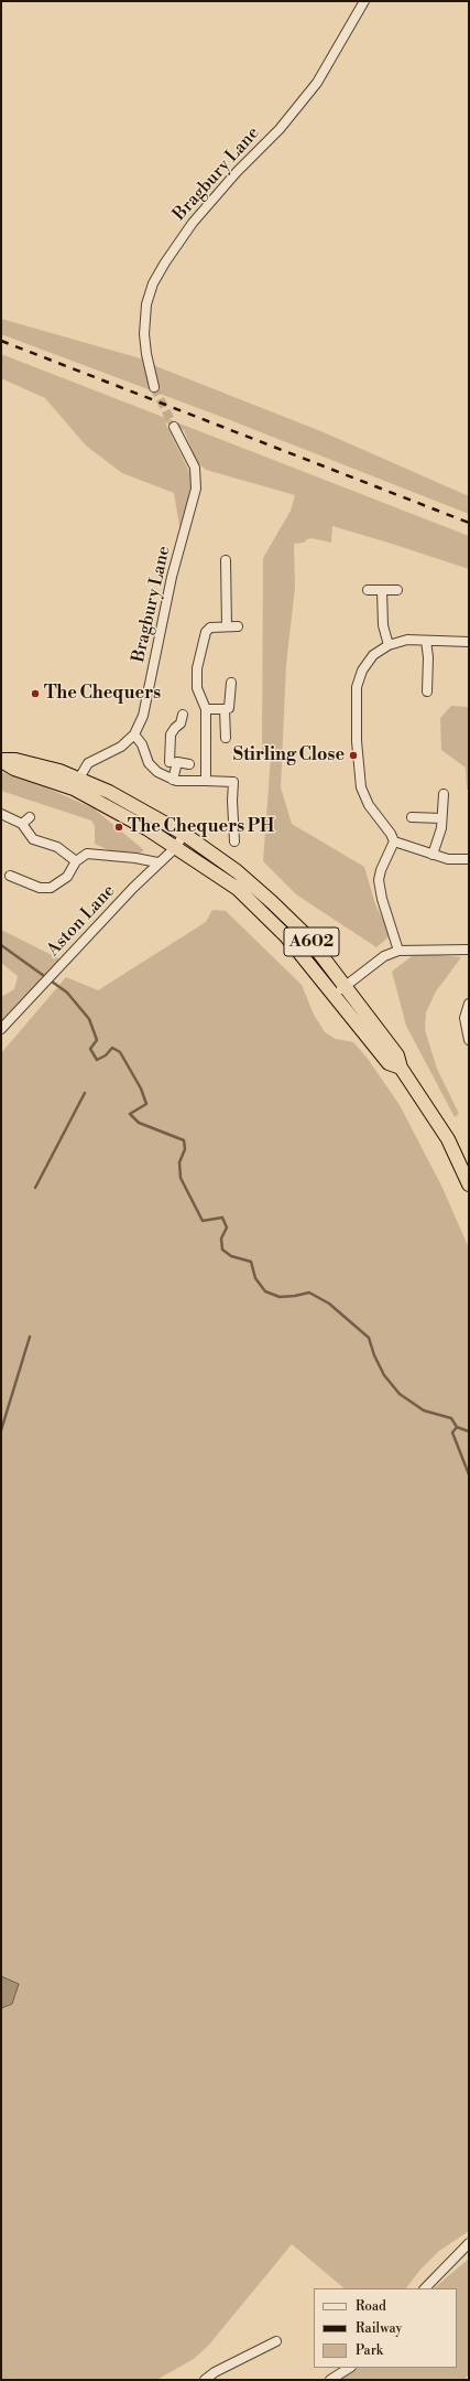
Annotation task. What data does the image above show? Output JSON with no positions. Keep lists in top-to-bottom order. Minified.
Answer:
{"streets":{"highway":["A602"],"street":["Bragbury Lane","Aston Lane"]},"crossings":[["Bragbury Lane","A602"],["Aston Lane","A602"]],"places":["The Chequers","Stirling Close","The Chequers PH"],"legend":["Road","Railway","Park"]}
